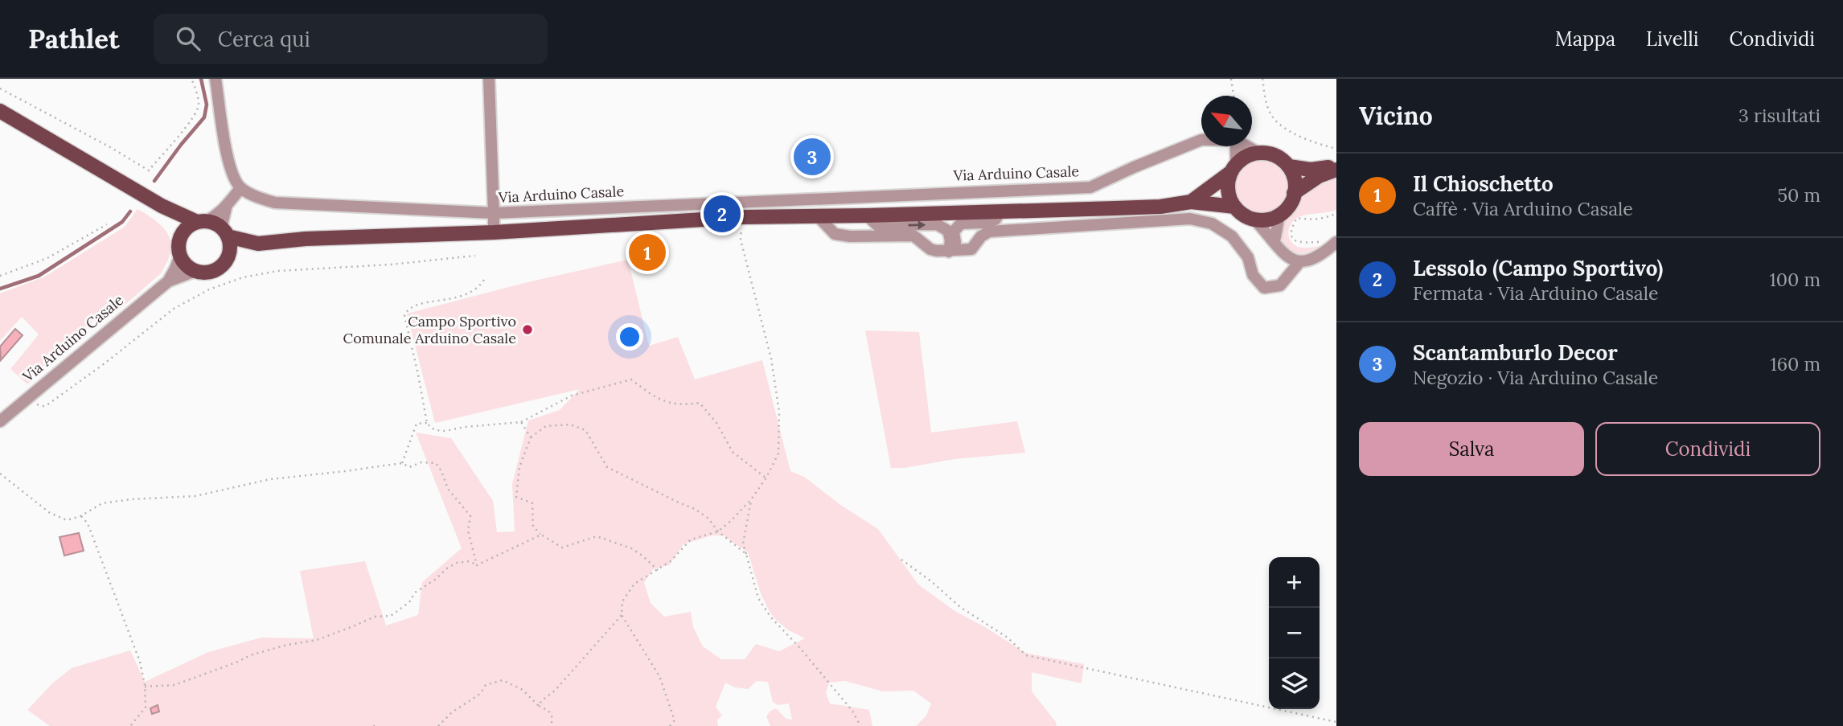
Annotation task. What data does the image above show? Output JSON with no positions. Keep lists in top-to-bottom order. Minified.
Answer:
{"streets":{"street":["Via Arduino Casale"]},"places":["Campo Sportivo Comunale Arduino Casale"],"north":"top left","page":{"header":"Pathlet","search":"Cerca qui","nav":["Mappa","Livelli","Condividi"],"heading":["Vicino","3 risultati"],"pins":["3","2","1"],"list":[{"mark":"1","name":"Il Chioschetto","note":"Caffè · Via Arduino Casale","value":"50 m"},{"mark":"2","name":"Lessolo (Campo Sportivo)","note":"Fermata · Via Arduino Casale","value":"100 m"},{"mark":"3","name":"Scantamburlo Decor","note":"Negozio · Via Arduino Casale","value":"160 m"}],"buttons":["Salva","Condividi"],"map_buttons":["+","−"]}}
